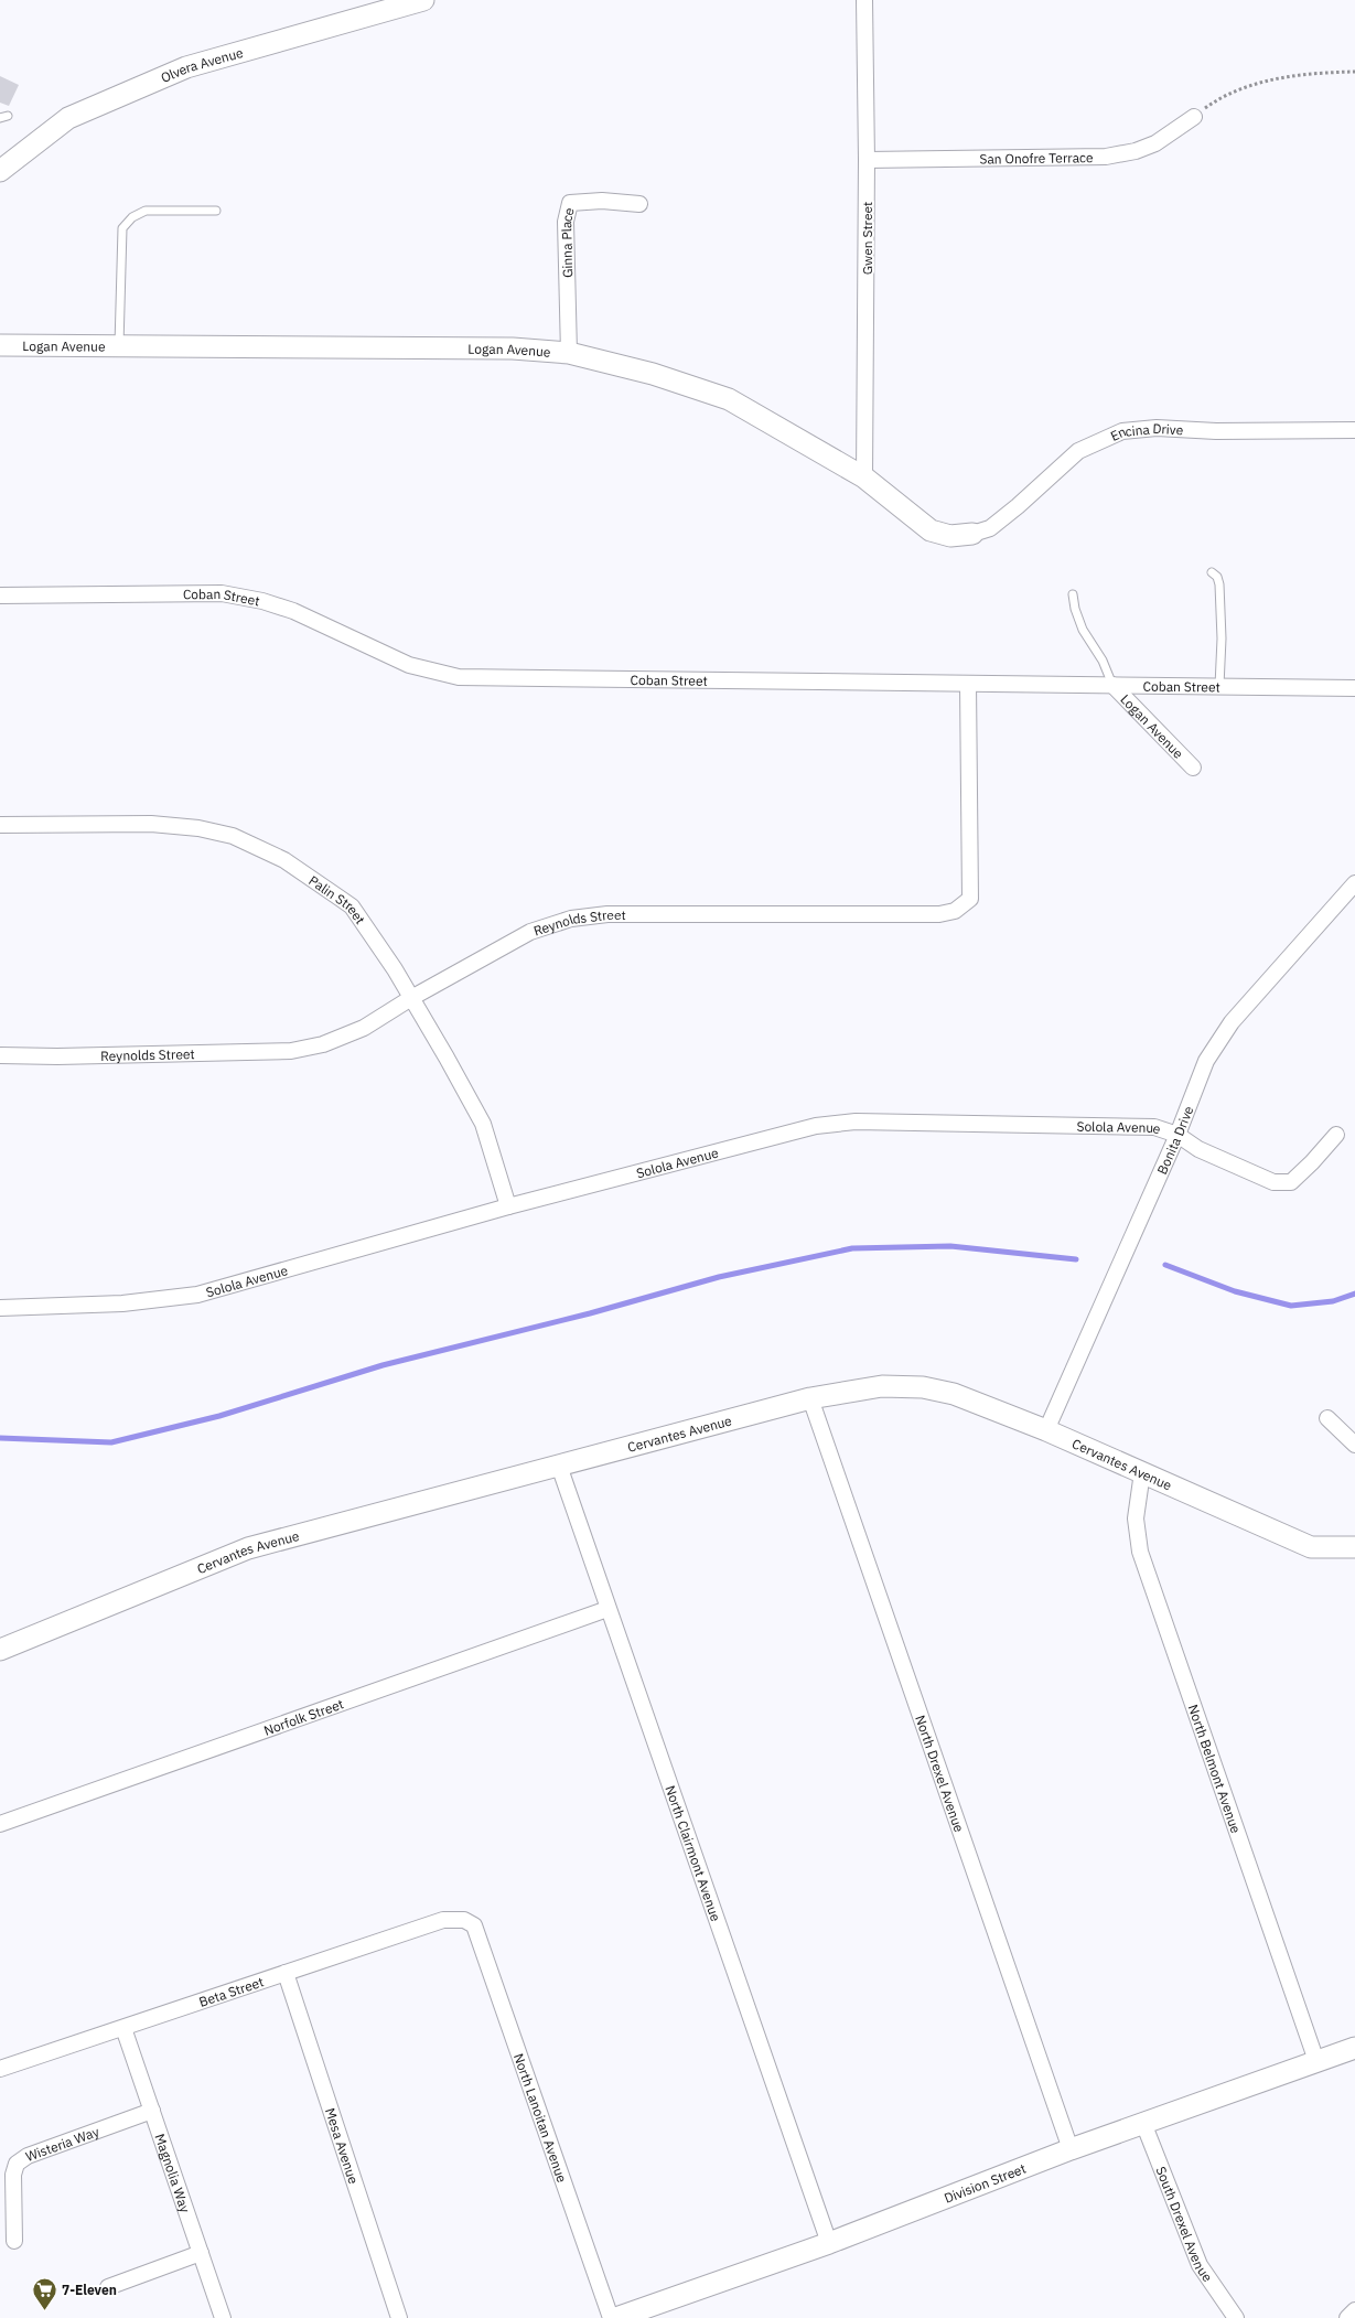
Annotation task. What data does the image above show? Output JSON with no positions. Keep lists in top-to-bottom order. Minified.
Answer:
{"streets":{"street":["Olvera Avenue","San Onofre Terrace","Gwen Street","Ginna Place","Logan Avenue","Encina Drive","Coban Street","Palin Street","Reynolds Street","Solola Avenue","Bonita Drive","Cervantes Avenue","Norfolk Street","North Belmont Avenue","North Drexel Avenue","North Clairmont Avenue","Beta Street","North Lanoitan Avenue","Wisteria Way","Mesa Avenue","Magnolia Way","Division Street","South Drexel Avenue"]},"crossings":[["San Onofre Terrace","Gwen Street"],["Gwen Street","Logan Avenue"],["Ginna Place","Logan Avenue"],["Logan Avenue","Encina Drive"],["Logan Avenue","Coban Street"],["Coban Street","Reynolds Street"],["Palin Street","Reynolds Street"],["Palin Street","Solola Avenue"],["Solola Avenue","Bonita Drive"],["Bonita Drive","Cervantes Avenue"],["Cervantes Avenue","North Belmont Avenue"],["Cervantes Avenue","North Drexel Avenue"],["Cervantes Avenue","North Clairmont Avenue"],["Norfolk Street","North Clairmont Avenue"],["North Belmont Avenue","Division Street"],["North Drexel Avenue","Division Street"],["North Clairmont Avenue","Division Street"],["Beta Street","North Lanoitan Avenue"],["Beta Street","Mesa Avenue"],["Beta Street","Magnolia Way"],["Wisteria Way","Magnolia Way"],["Division Street","South Drexel Avenue"]],"places":{"supermarket":["7-Eleven"]}}
